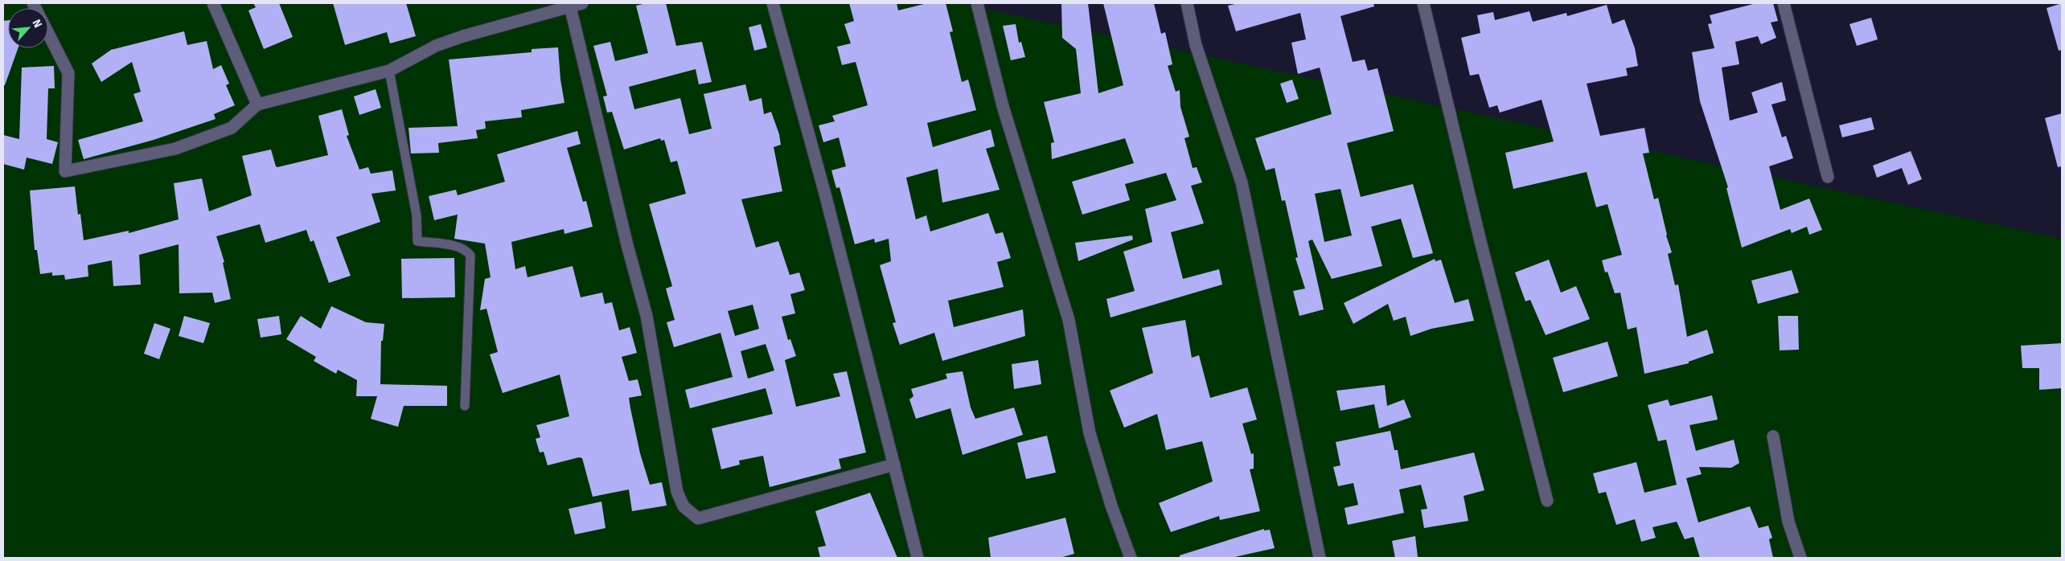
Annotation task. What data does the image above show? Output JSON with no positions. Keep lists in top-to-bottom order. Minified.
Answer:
{"north":"top right"}
